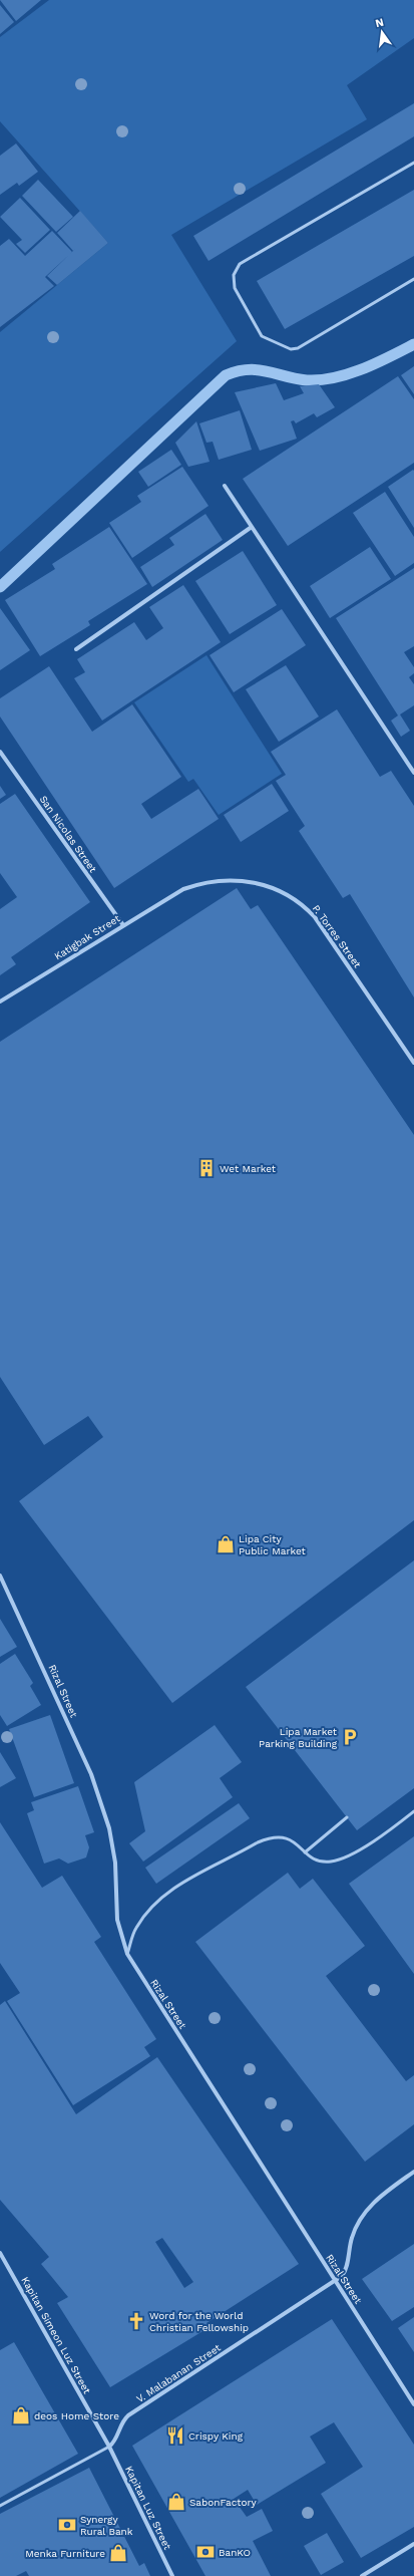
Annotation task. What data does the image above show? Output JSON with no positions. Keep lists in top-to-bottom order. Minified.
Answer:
{"streets":{"street":["San Nicolas Street","P. Torres Street","Katigbak Street","Rizal Street","Kapitan Simeon Luz Street","V. Malabanan Street","Kapitan Luz Street"]},"crossings":[["San Nicolas Street","Katigbak Street"],["P. Torres Street","Katigbak Street"],["Rizal Street","V. Malabanan Street"],["Kapitan Simeon Luz Street","V. Malabanan Street"],["Kapitan Simeon Luz Street","Kapitan Luz Street"],["V. Malabanan Street","Kapitan Luz Street"]],"places":{"building":["Wet Market"],"shop":["Lipa City Public Market","deos Home Store","SabonFactory","Menka Furniture"],"parking":["Lipa Market Parking Building"],"church":["Word for the World Christian Fellowship"],"restaurant":["Crispy King"],"bank":["Synergy Rural Bank","BanKO"]},"north":"top"}
